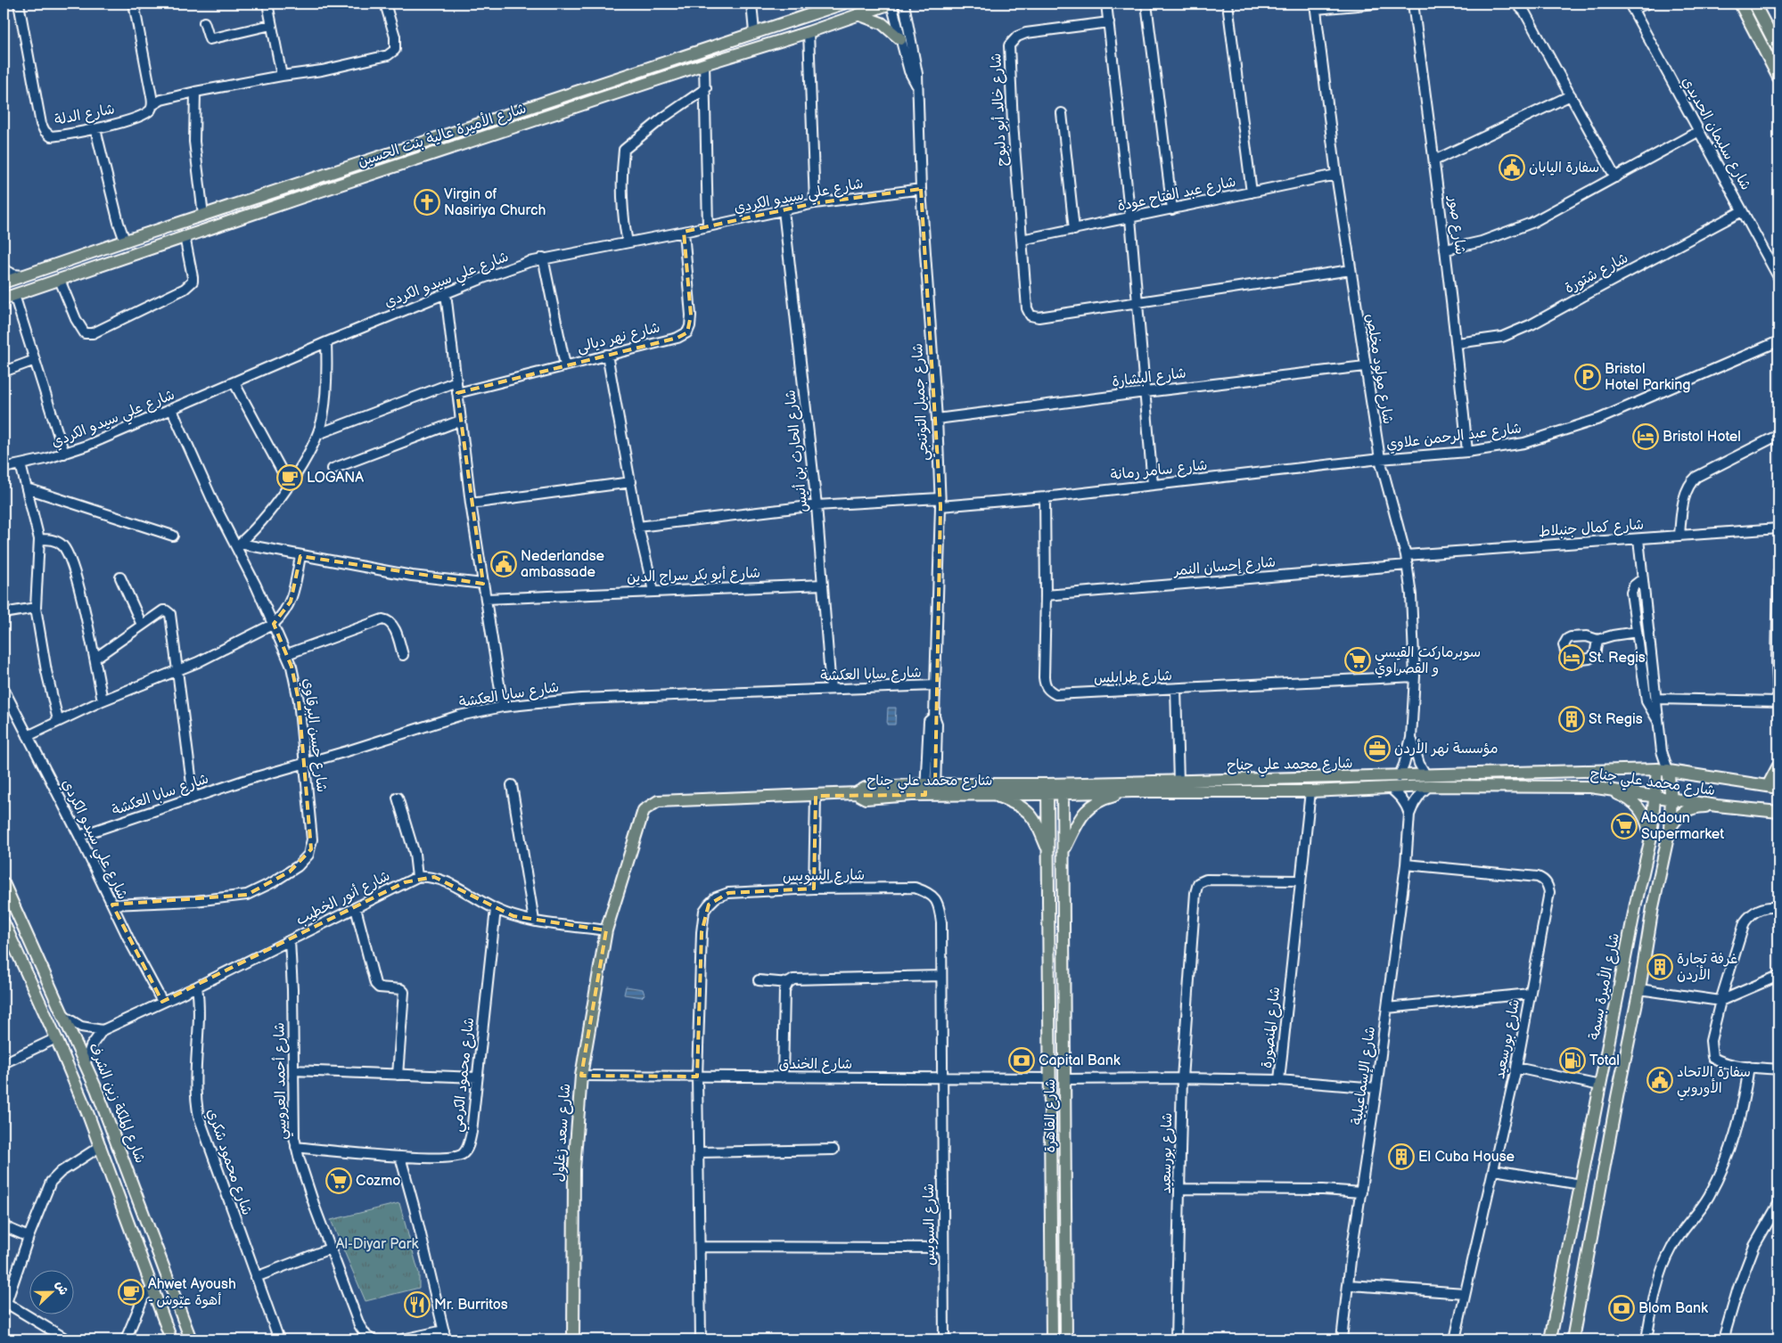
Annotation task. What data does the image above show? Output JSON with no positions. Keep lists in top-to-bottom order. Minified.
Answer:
{"streets":{"main road":["شارع الأميرة عالية بنت الحسين","شارع محمد علي جناح","شارع الأميرة بسمة","شارع الملكة زين الشرف","شارع القاهرة","شارع سعد زغلول"],"street":["شارع خالد أبو دلبوح","شارع الدلة","شارع سليمان الحديدي","شارع عبد الفتاح عودة","شارع علي سيدو الكردي","شارع صور","شارع شتورة","شارع نهر ديالى","شارع مولود مخلص","شارع البشارة","شارع جميل التوتنجي","شارع عبد الرحمن علاوي","شارع الحارث بن أنيس","شارع سامر رمانة","شارع كمال جنبلاط","شارع إحسان النمر","شارع أبو بكر سراج الدين","شارع سابا العكشة","شارع طرابلس","شارع حسن البرقاوي","شارع السويس","شارع أنور الخطيب","شارع المنصورة","شارع بورسعيد","شارع الخندق","شارع محمود الكرمي","شارع الإسماعيلية","شارع أحمد العروسي","شارع محمود شكري"]},"crossings":[["شارع خالد أبو دلبوح","شارع عبد الفتاح عودة"],["شارع خالد أبو دلبوح","شارع مولود مخلص"],["شارع سليمان الحديدي","شارع شتورة"],["شارع الأميرة عالية بنت الحسين","شارع جميل التوتنجي"],["شارع عبد الفتاح عودة","شارع مولود مخلص"],["شارع علي سيدو الكردي","شارع نهر ديالى"],["شارع علي سيدو الكردي","شارع جميل التوتنجي"],["شارع علي سيدو الكردي","شارع الحارث بن أنيس"],["شارع علي سيدو الكردي","شارع سابا العكشة"],["شارع علي سيدو الكردي","شارع حسن البرقاوي"],["شارع علي سيدو الكردي","شارع أنور الخطيب"],["شارع صور","شارع شتورة"],["شارع صور","شارع عبد الرحمن علاوي"],["شارع مولود مخلص","شارع البشارة"],["شارع مولود مخلص","شارع عبد الرحمن علاوي"],["شارع مولود مخلص","شارع سامر رمانة"],["شارع مولود مخلص","شارع كمال جنبلاط"],["شارع مولود مخلص","شارع إحسان النمر"],["شارع مولود مخلص","شارع طرابلس"],["شارع مولود مخلص","شارع محمد علي جناح"],["شارع البشارة","شارع جميل التوتنجي"],["شارع جميل التوتنجي","شارع سامر رمانة"],["شارع جميل التوتنجي","شارع سابا العكشة"],["شارع جميل التوتنجي","شارع محمد علي جناح"],["شارع عبد الرحمن علاوي","شارع سامر رمانة"],["شارع الحارث بن أنيس","شارع سامر رمانة"],["شارع الحارث بن أنيس","شارع أبو بكر سراج الدين"],["شارع الحارث بن أنيس","شارع سابا العكشة"],["شارع سامر رمانة","شارع طرابلس"],["شارع إحسان النمر","شارع طرابلس"],["شارع سابا العكشة","شارع حسن البرقاوي"],["شارع محمد علي جناح","شارع الأميرة بسمة"],["شارع محمد علي جناح","شارع المنصورة"],["شارع محمد علي جناح","شارع الإسماعيلية"],["شارع محمد علي جناح","شارع القاهرة"],["شارع محمد علي جناح","شارع سعد زغلول"],["شارع السويس","شارع الخندق"],["شارع أنور الخطيب","شارع أحمد العروسي"],["شارع أنور الخطيب","شارع محمود شكري"],["شارع المنصورة","شارع بورسعيد"],["شارع المنصورة","شارع القاهرة"],["شارع بورسعيد","شارع الإسماعيلية"],["شارع الخندق","شارع القاهرة"],["شارع الخندق","شارع سعد زغلول"],["شارع محمود الكرمي","شارع أحمد العروسي"]],"parks":["Al-Diyar Park"],"places":{"public building":["سفارة اليابان","Nederlandse ambassade","سفارة الاتحاد الأوروبي"],"church":["Virgin of Nasiriya Church"],"parking":["Bristol Hotel Parking"],"hotel":["Bristol Hotel","St. Regis"],"cafe":["LOGANA","Ahwet Ayoush - أهوة عيّوش"],"supermarket":["سوبرماركت القيسي و القصراوي","Abdoun Supermarket","Cozmo"],"building":["St Regis","غرفة تجارة الأردن","El Cuba House"],"office":["مؤسسة نهر الأردن"],"bank":["Capital Bank","Blom Bank"],"fuel station":["Total"],"restaurant":["Mr. Burritos"]},"north":"right"}
